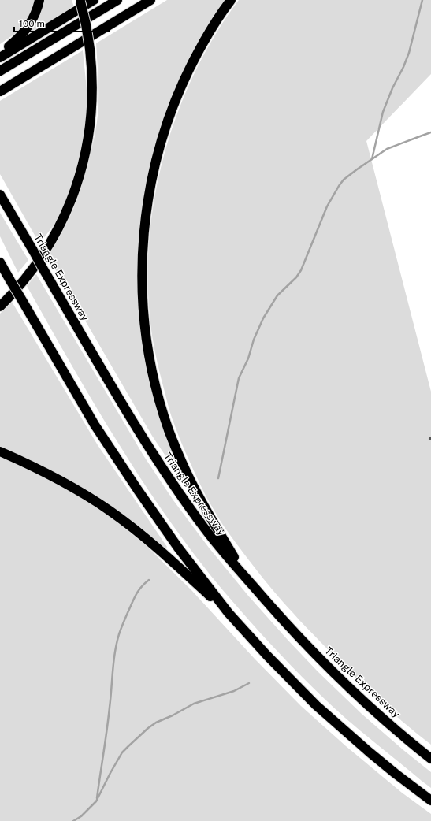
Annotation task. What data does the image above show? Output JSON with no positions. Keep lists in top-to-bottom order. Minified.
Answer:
{"streets":{"highway":["Triangle Expressway"]},"scale_bar":"100 m"}
